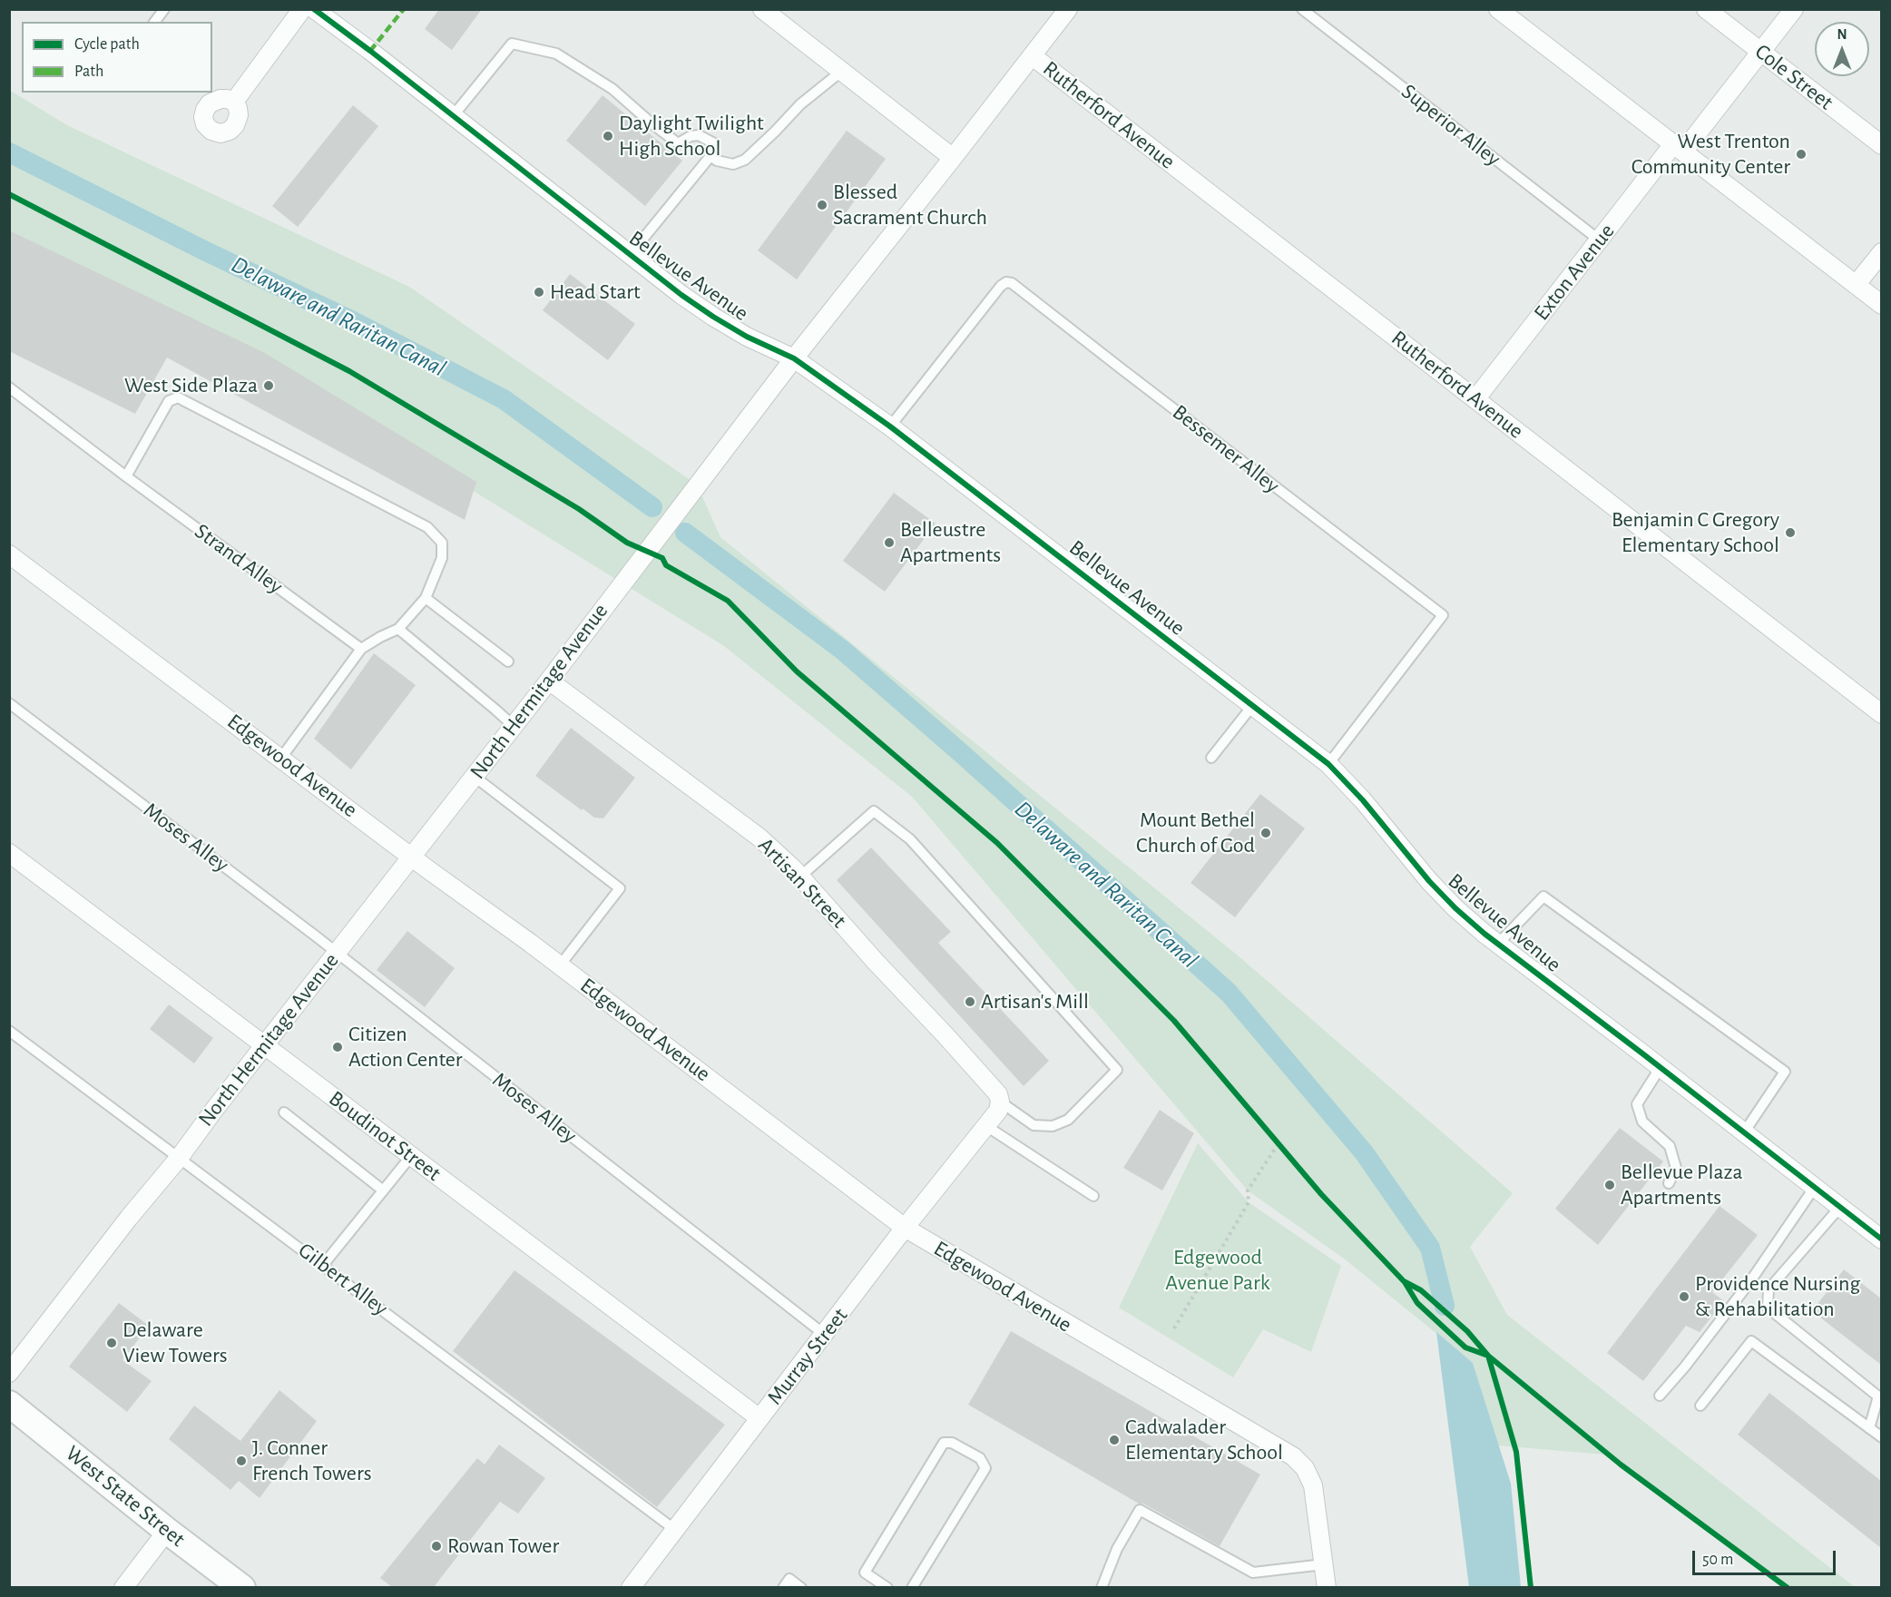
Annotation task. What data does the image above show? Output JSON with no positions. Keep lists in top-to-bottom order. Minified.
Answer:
{"streets":{"street":["Cole Street","Rutherford Avenue","Exton Avenue","Bellevue Avenue","North Hermitage Avenue","Edgewood Avenue","Artisan Street","Boudinot Street","Murray Street","West State Street"],"lane":["Superior Alley","Bessemer Alley","Strand Alley","Moses Alley","Gilbert Alley"]},"crossings":[["Cole Street","Exton Avenue"],["Rutherford Avenue","Exton Avenue"],["Rutherford Avenue","North Hermitage Avenue"],["Superior Alley","Exton Avenue"],["Bellevue Avenue","Bessemer Alley"],["Bellevue Avenue","North Hermitage Avenue"],["North Hermitage Avenue","Edgewood Avenue"],["North Hermitage Avenue","Moses Alley"],["North Hermitage Avenue","Artisan Street"],["North Hermitage Avenue","Boudinot Street"],["North Hermitage Avenue","Gilbert Alley"],["Edgewood Avenue","Murray Street"],["Moses Alley","Murray Street"],["Boudinot Street","Murray Street"],["Gilbert Alley","Murray Street"]],"water":["Delaware and Raritan Canal"],"parks":["Edgewood Avenue Park"],"places":["Daylight Twilight High School","West Trenton Community Center","Blessed Sacrament Church","Head Start","West Side Plaza","Benjamin C Gregory Elementary School","Belleustre Apartments","Mount Bethel Church of God","Artisan's Mill","Citizen Action Center","Bellevue Plaza Apartments","Providence Nursing & Rehabilitation","Delaware View Towers","Cadwalader Elementary School","J. Conner French Towers","Rowan Tower"],"legend":["Cycle path","Path"],"scale_bar":"50 m","north":"top"}
